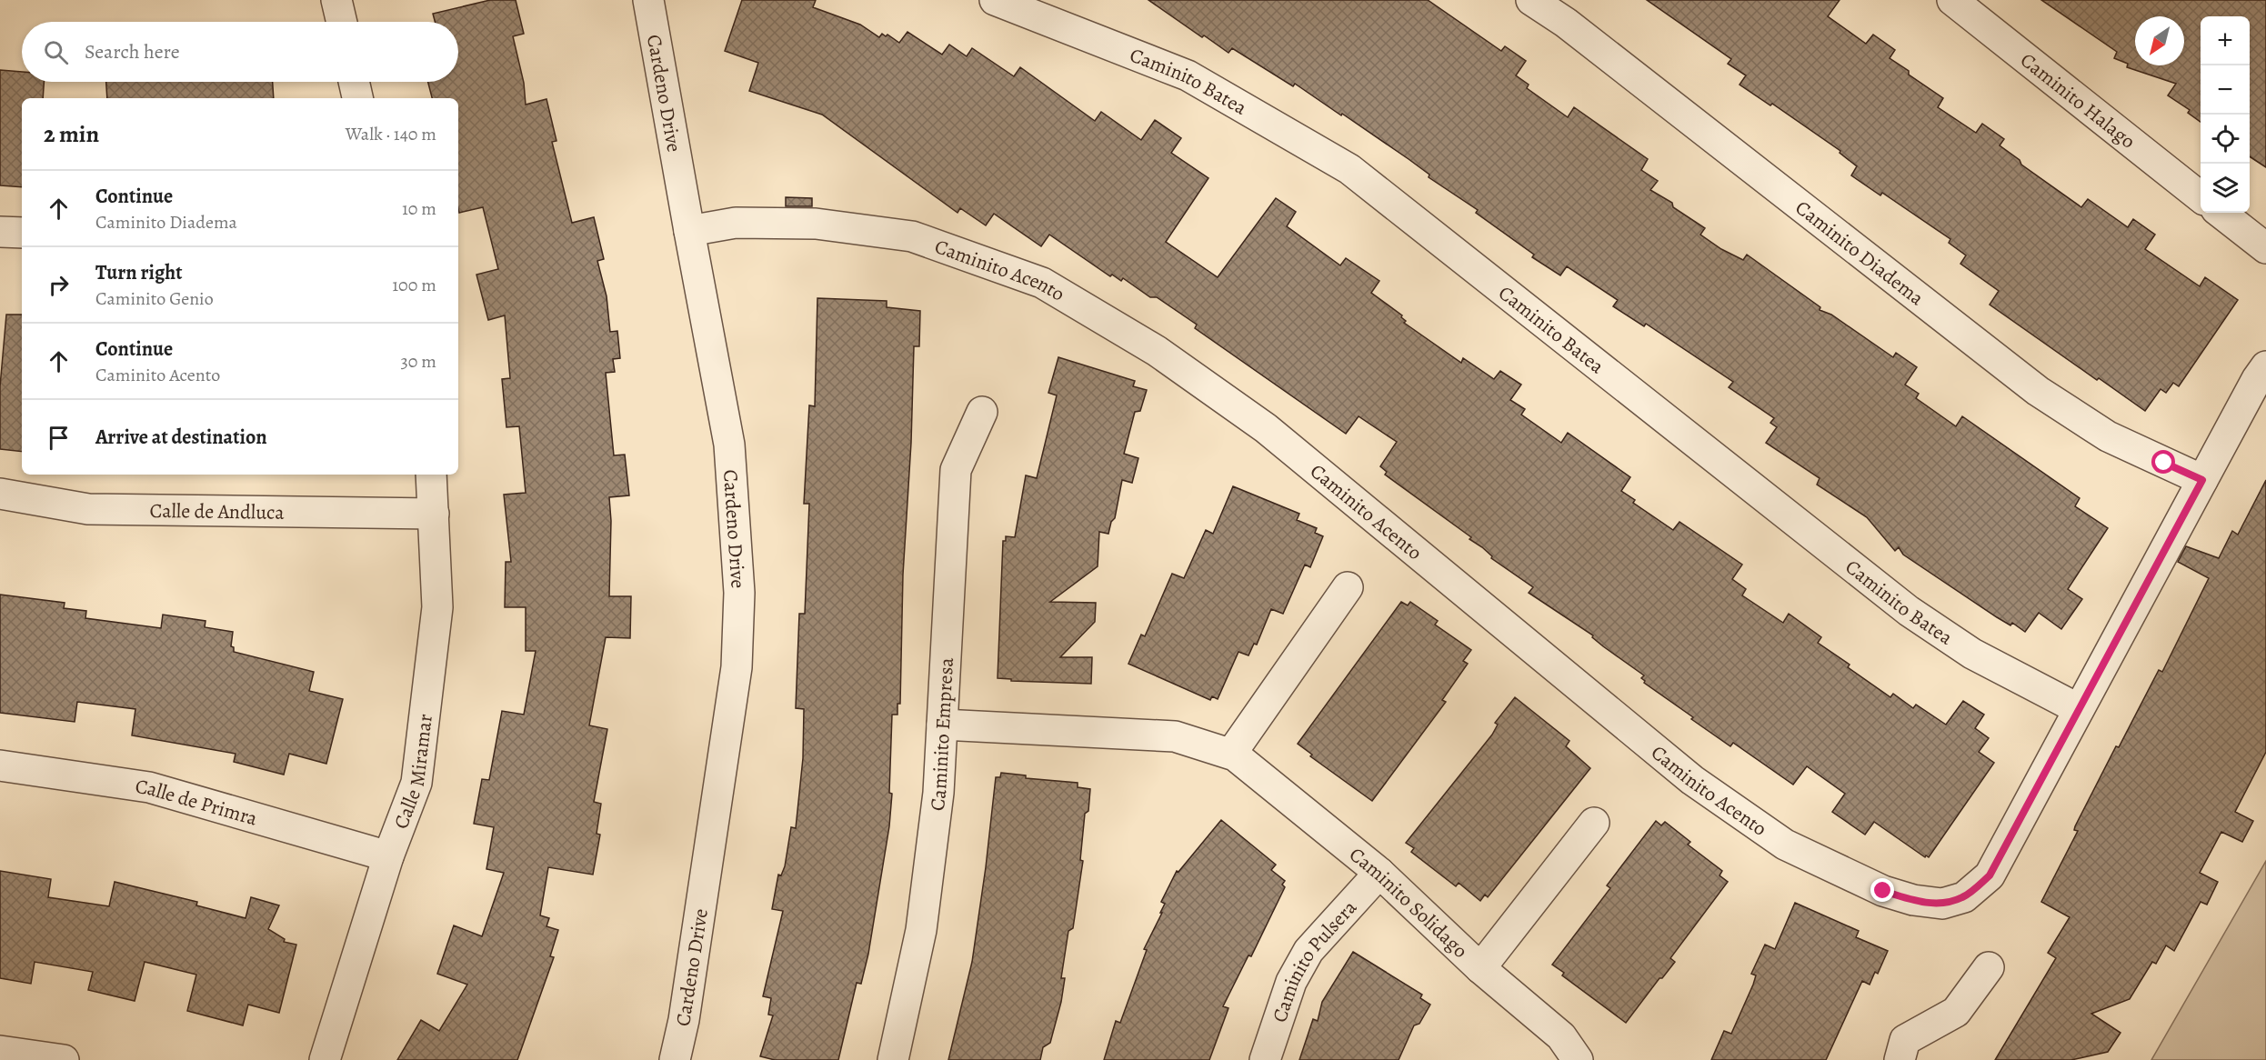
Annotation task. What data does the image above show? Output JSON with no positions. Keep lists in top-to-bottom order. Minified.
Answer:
{"streets":{"street":["Caminito Batea","Cardeno Drive","Caminito Halago","Caminito Diadema","Caminito Acento","Calle de Andluca","Caminito Empresa","Calle Miramar","Calle de Primra","Caminito Solidago","Caminito Pulsera"]},"crossings":[["Caminito Batea","Caminito Acento"],["Cardeno Drive","Caminito Acento"],["Calle de Andluca","Calle Miramar"],["Caminito Empresa","Caminito Solidago"],["Calle Miramar","Calle de Primra"],["Caminito Solidago","Caminito Pulsera"]],"north":"bottom left","page":{"map_buttons":["+","−"],"search":"Search here","heading":["2 min","Walk · 140 m"],"list":[["Continue","Caminito Diadema","10 m"],["Turn right","Caminito Genio","100 m"],["Continue","Caminito Acento","30 m"],"Arrive at destination"]}}
